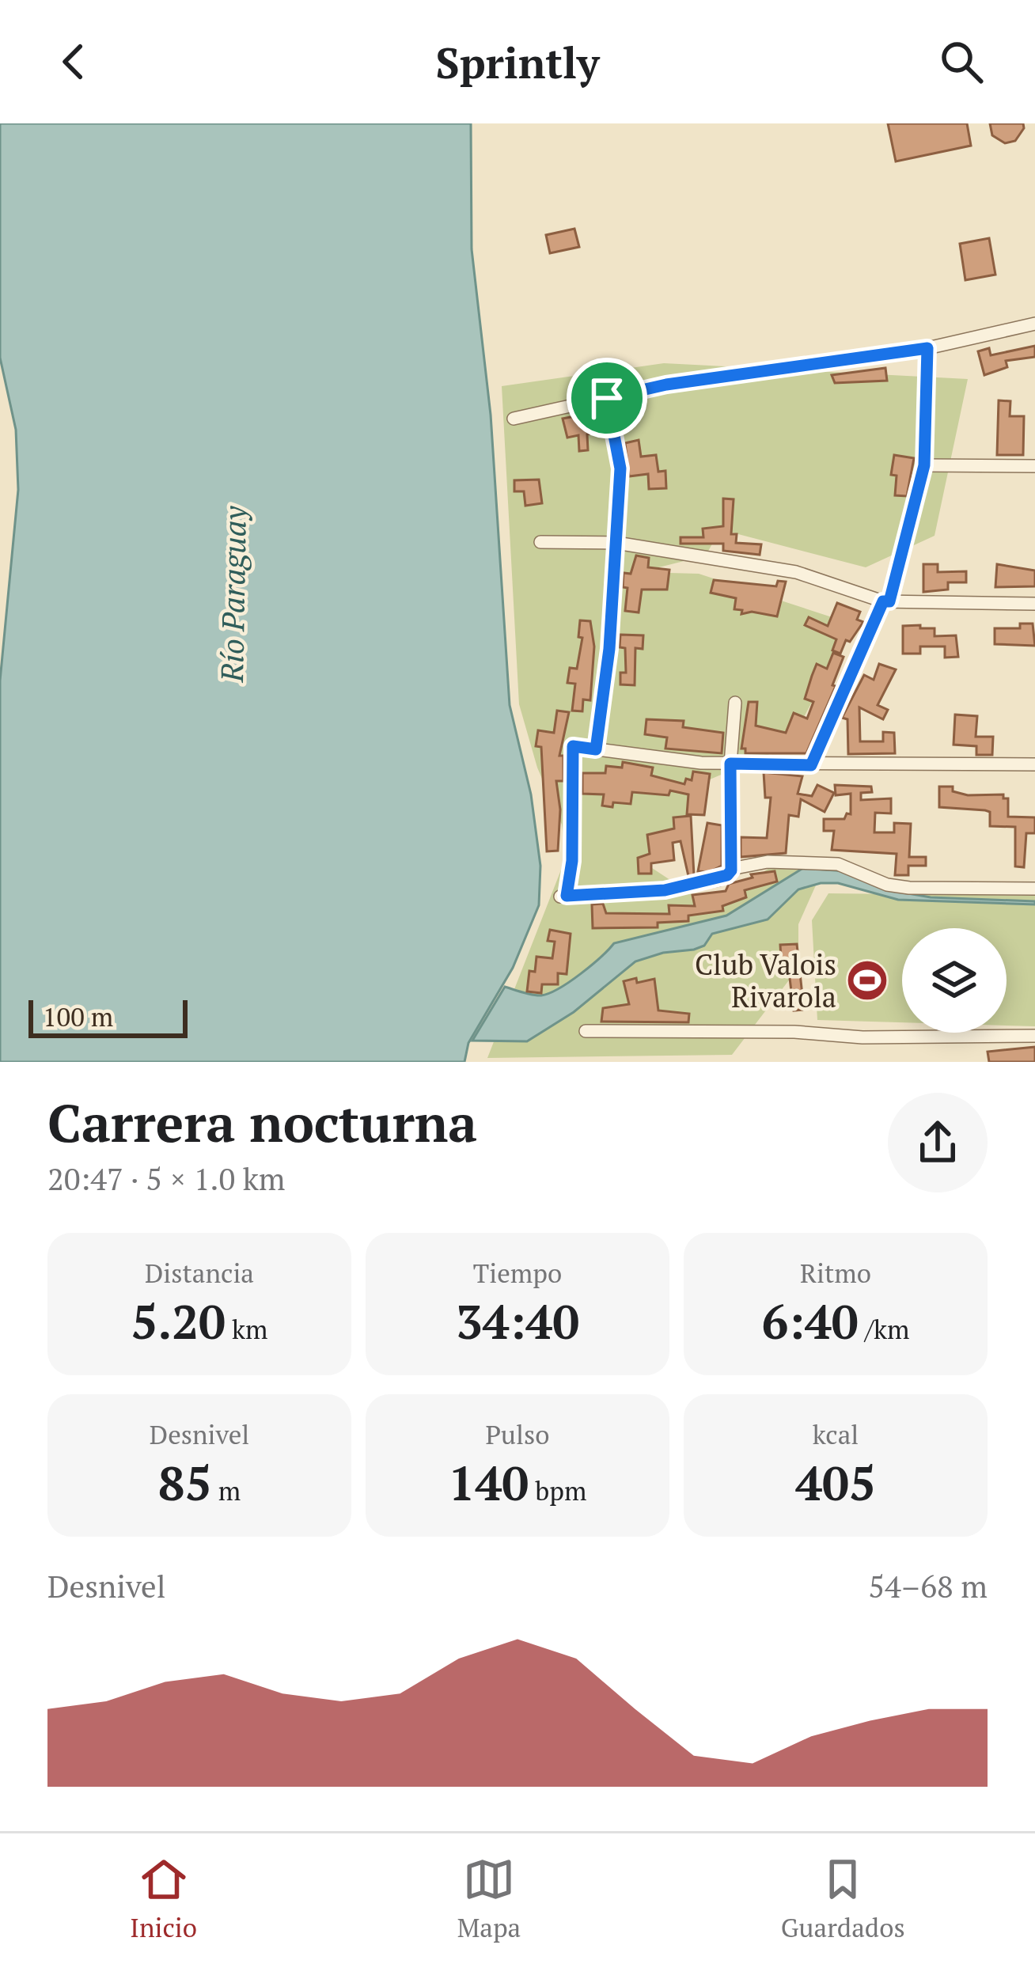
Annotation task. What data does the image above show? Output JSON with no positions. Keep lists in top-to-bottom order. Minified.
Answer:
{"water":["Río Paraguay"],"places":{"sports":["Club Valois Rivarola"]},"scale_bar":"100 m","page":{"header":"Sprintly","scale":"100 m","heading":["Carrera nocturna","20:47 · 5 × 1.0 km"],"stats":[["Distancia","5.20 km"],["Tiempo","34:40"],["Ritmo","6:40 /km"],["Desnivel","85 m"],["Pulso","140 bpm"],["kcal","405"]],"chart":["Desnivel","54–68 m"],"tabs":["Inicio","Mapa","Guardados"]}}
